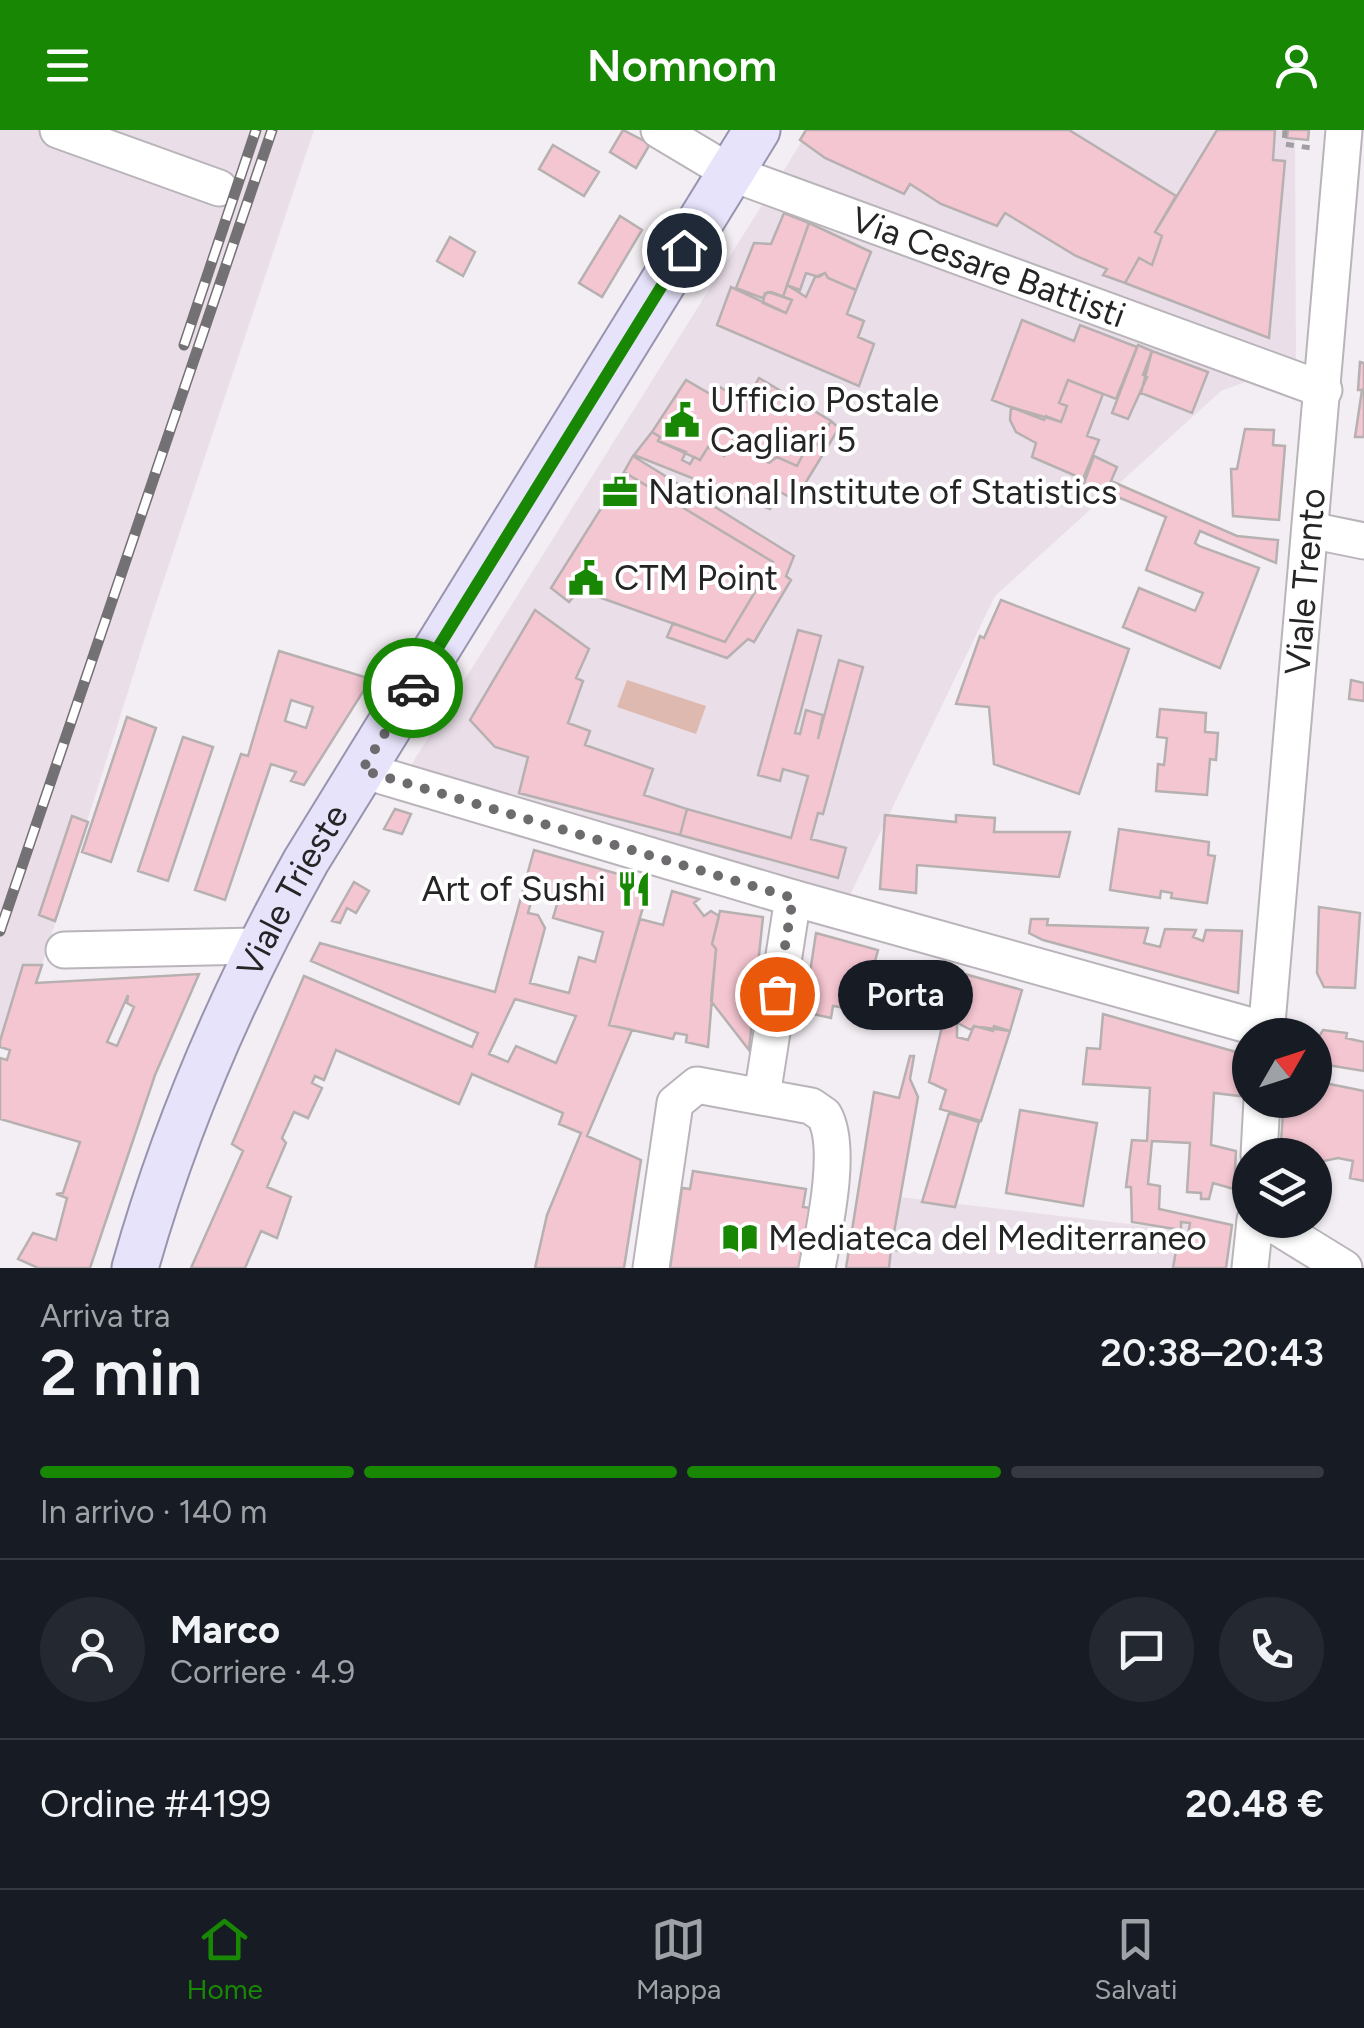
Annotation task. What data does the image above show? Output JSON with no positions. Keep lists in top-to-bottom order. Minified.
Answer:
{"streets":{"main road":["Viale Trieste"],"street":["Via Cesare Battisti","Viale Trento"]},"crossings":[["Via Cesare Battisti","Viale Trento"],["Via Cesare Battisti","Viale Trieste"]],"places":{"public building":["Ufficio Postale Cagliari 5","CTM Point"],"office":["National Institute of Statistics"],"restaurant":["Art of Sushi"],"other":["Porta"],"library":["Mediateca del Mediterraneo"]},"north":"top right","page":{"header":"Nomnom","bubble":"Porta","heading":["2 min","Arriva tra","20:38–20:43"],"panel":["Marco","Corriere · 4.9","Ordine #4199","20.48 €"],"bar":"In arrivo · 140 m","tabs":["Home","Mappa","Salvati"]}}
